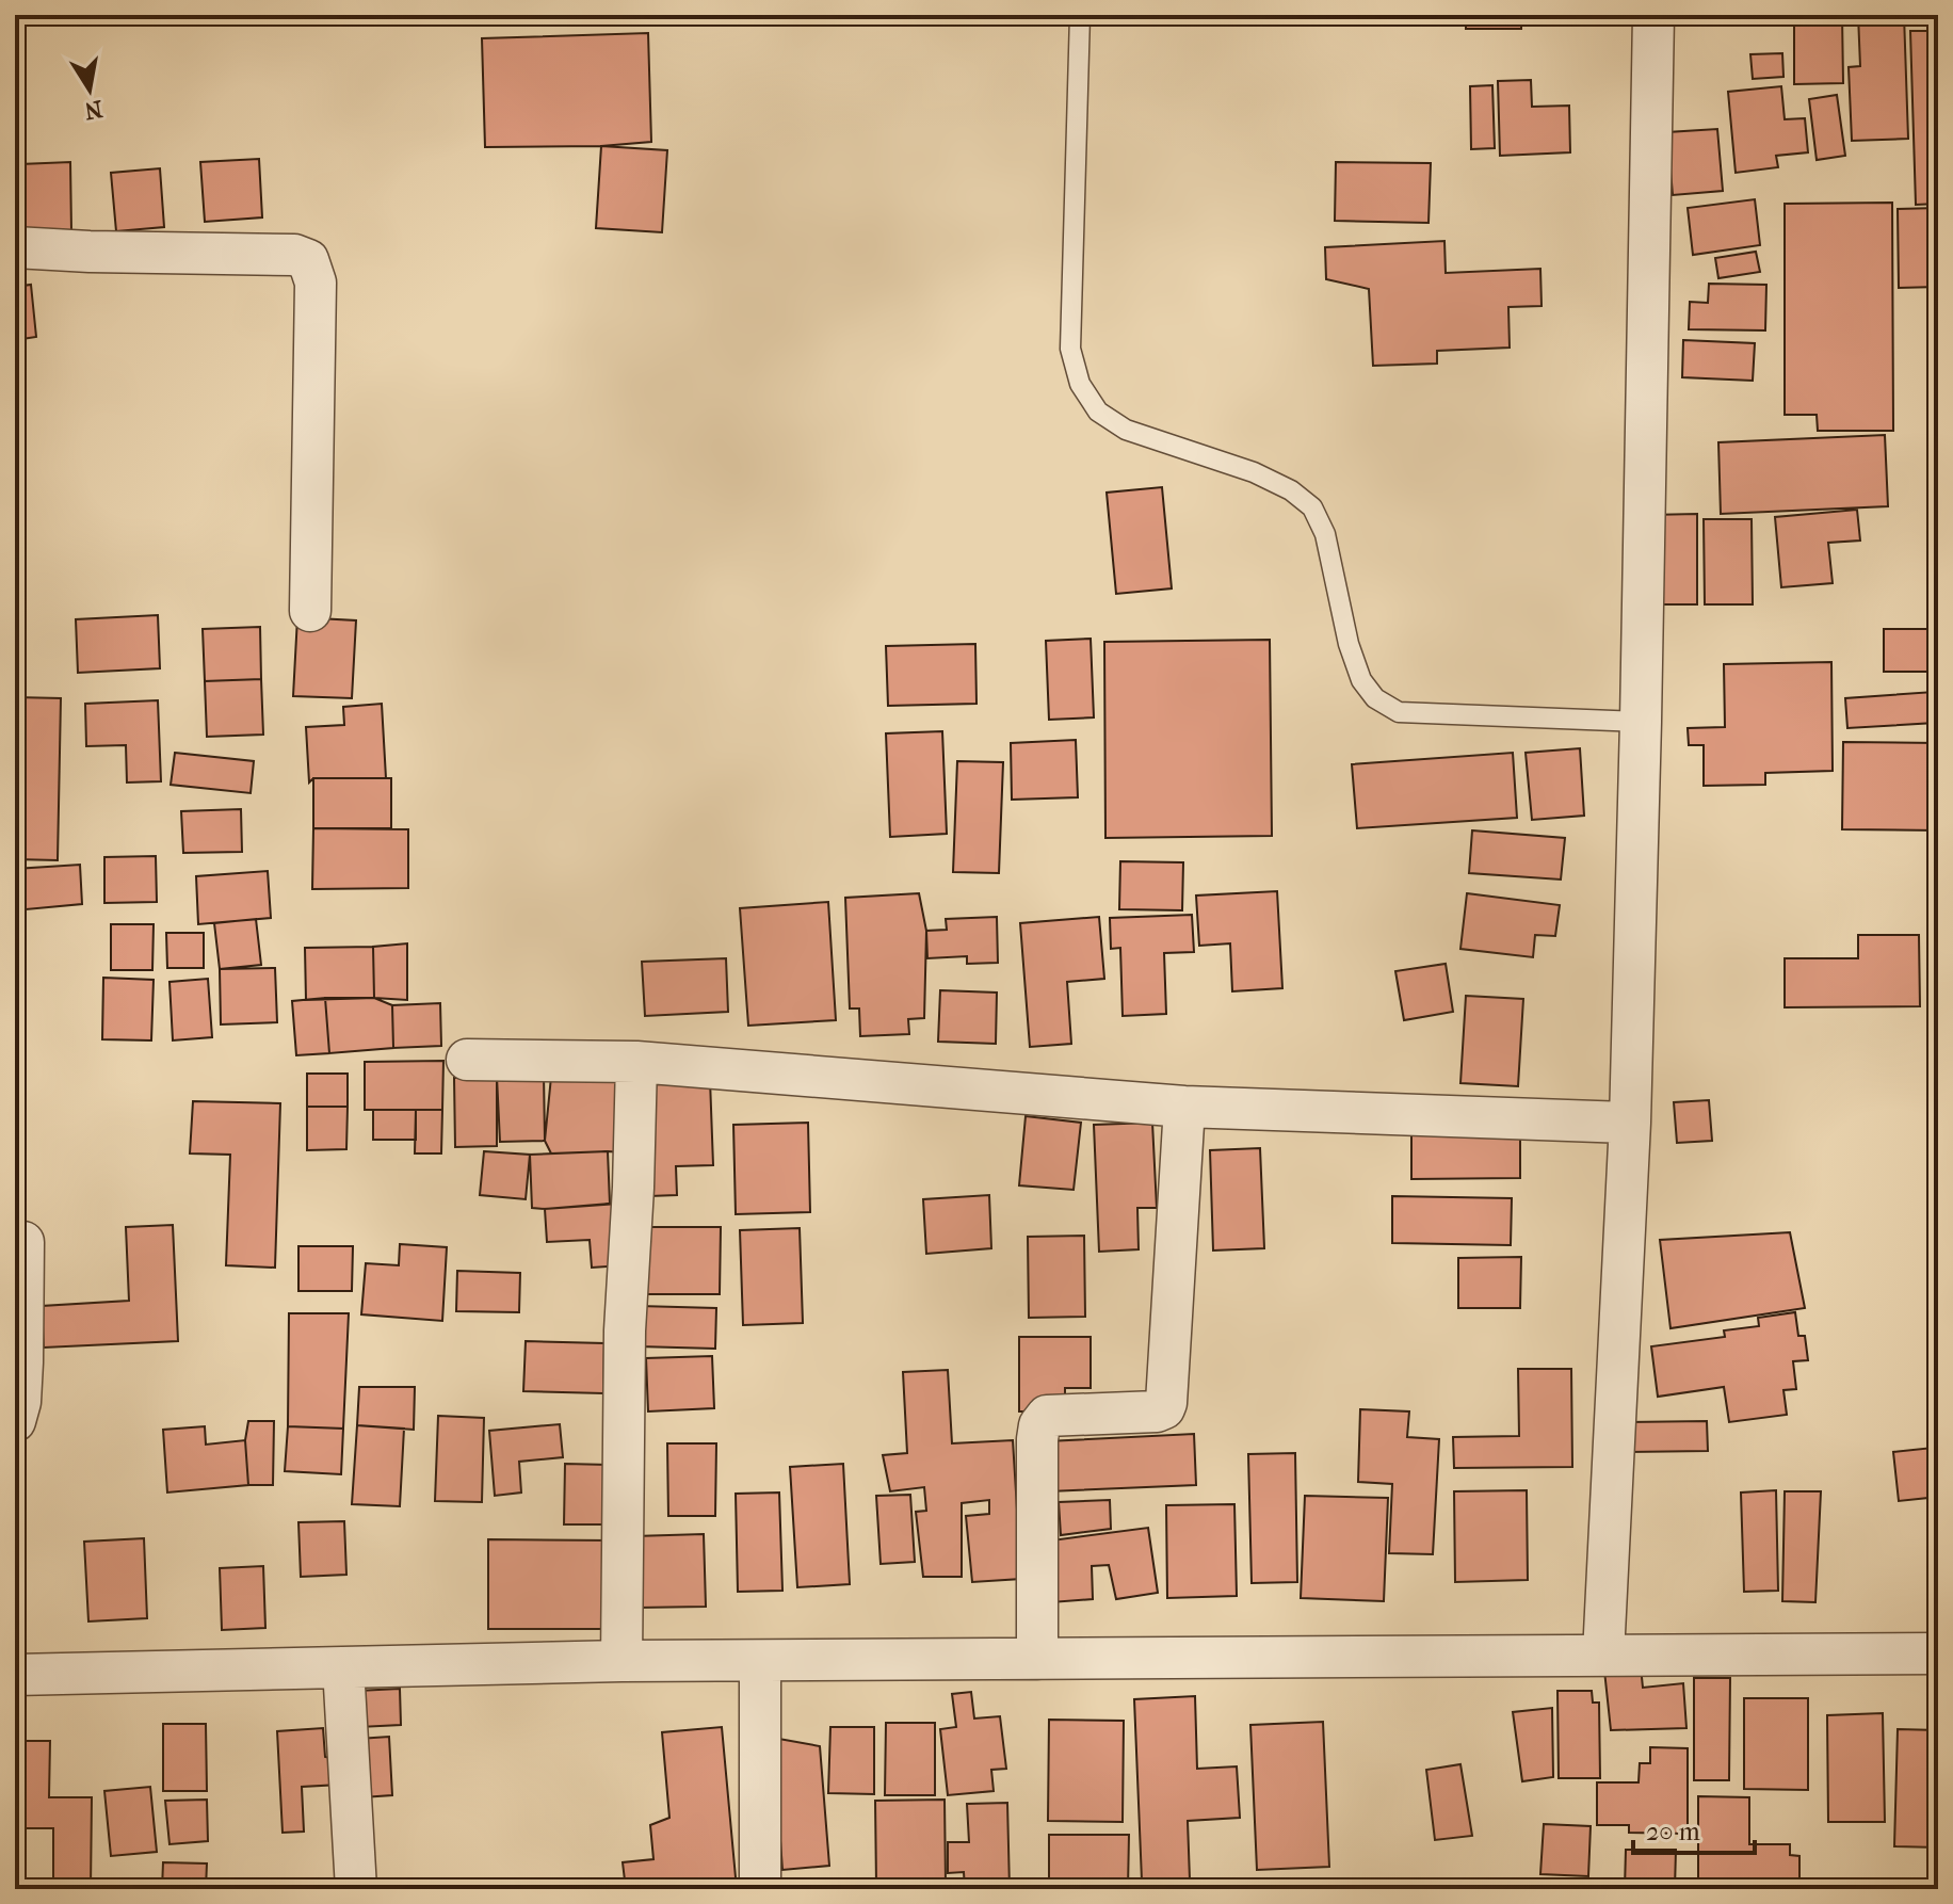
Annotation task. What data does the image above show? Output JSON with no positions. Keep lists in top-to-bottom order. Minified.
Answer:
{"scale_bar":"20 m","north":"bottom"}
